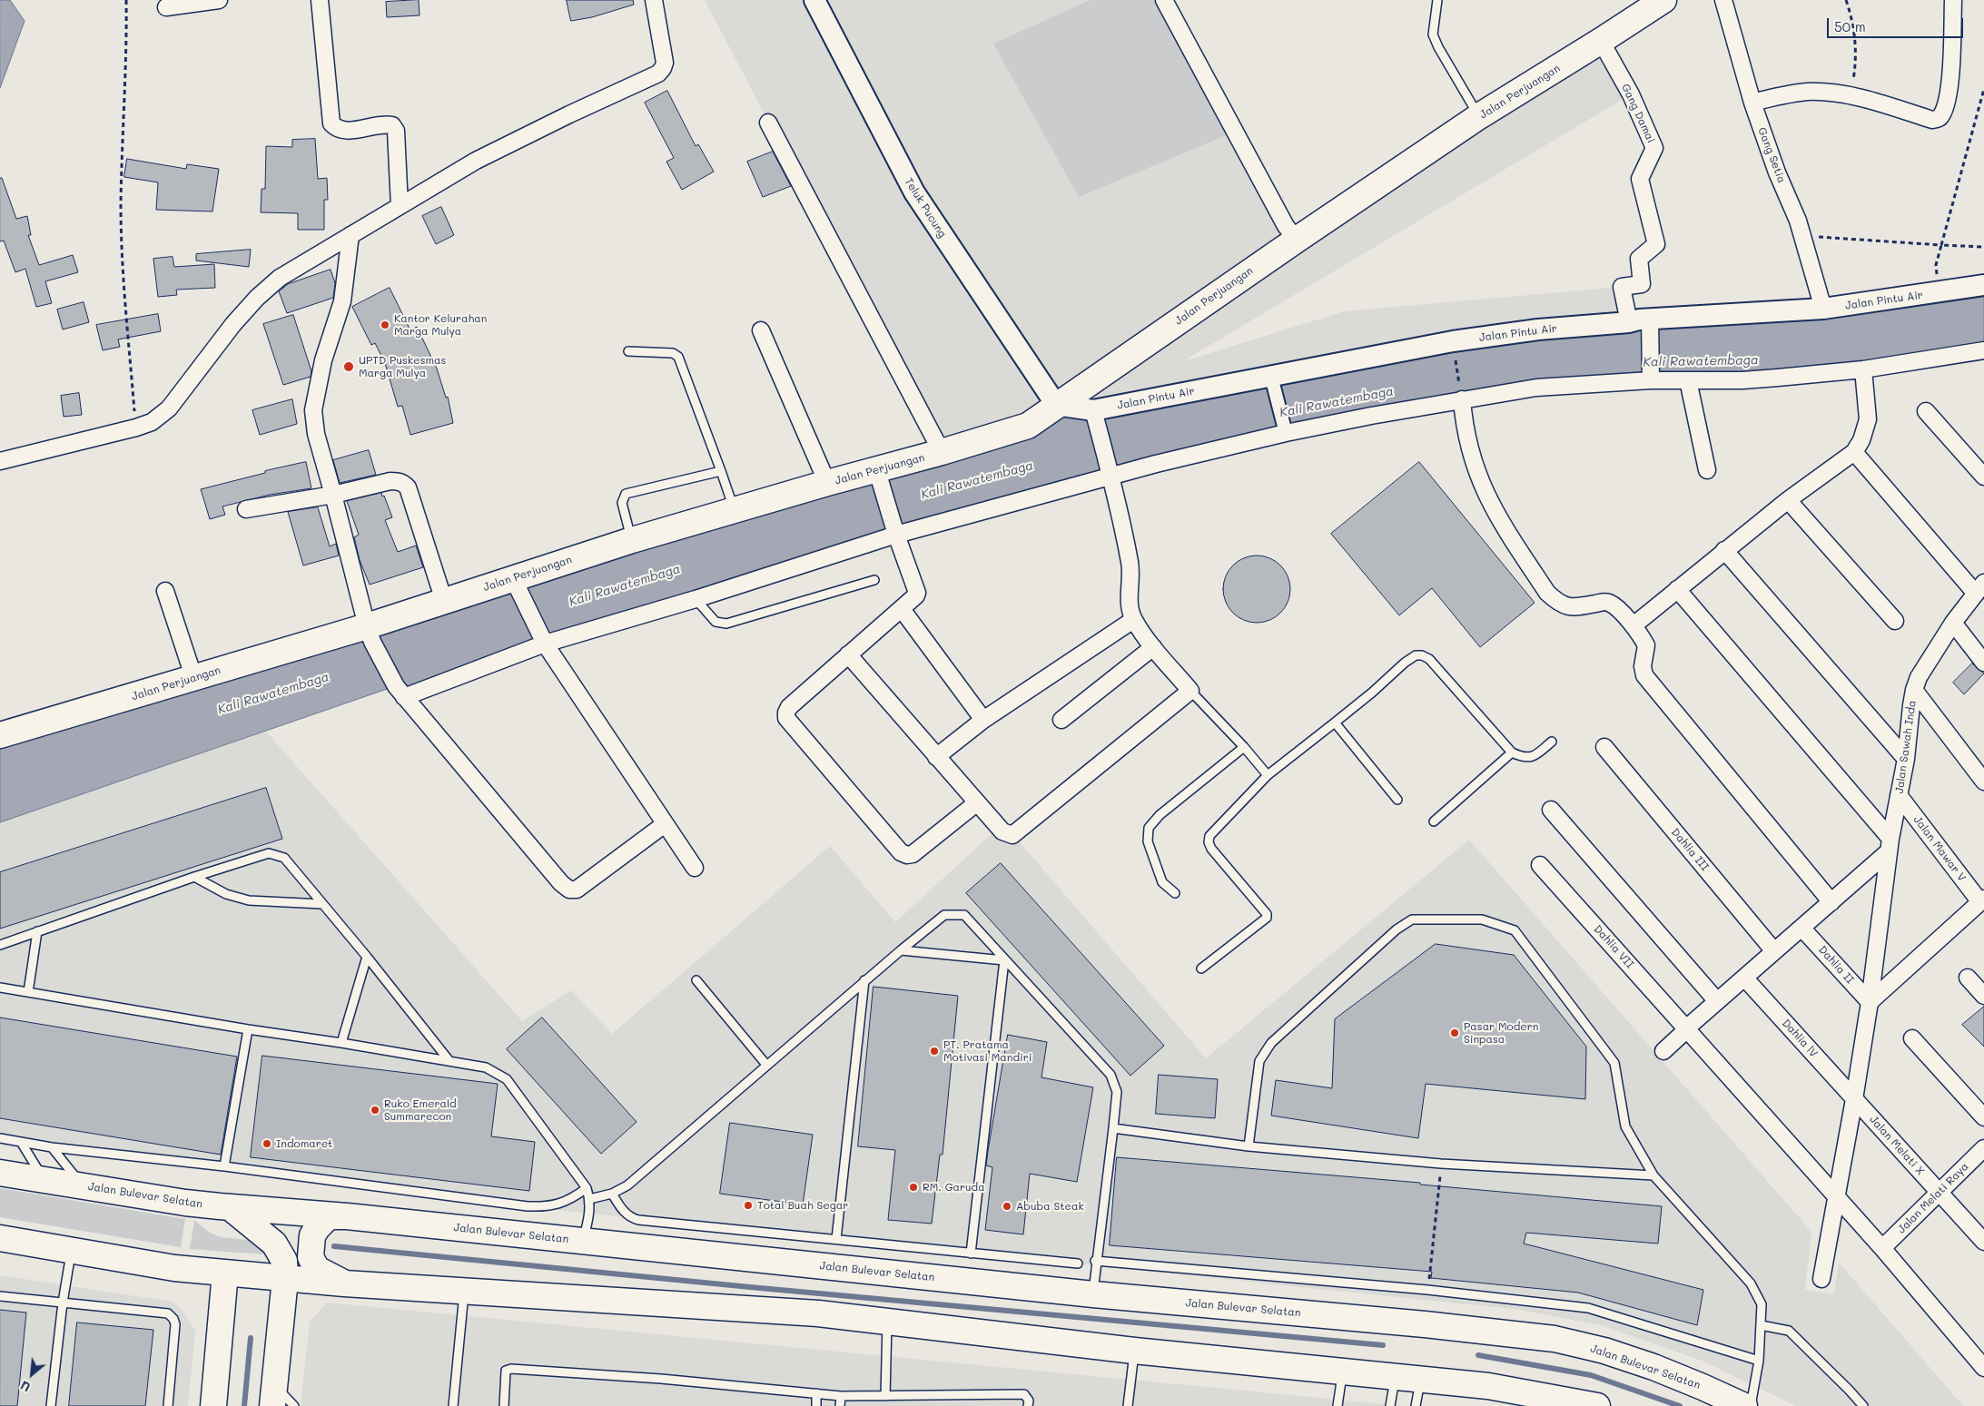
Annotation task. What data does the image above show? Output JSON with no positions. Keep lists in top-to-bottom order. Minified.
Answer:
{"streets":{"main road":["Jalan Perjuangan","Jalan Bulevar Selatan"],"street":["Gang Damai","Gang Setia","Teluk Pucung","Jalan Pintu Air","Jalan Sawah Inda","Jalan Mawar V","Dahlia III","Dahlia VII","Dahlia II","Dahlia lV","Jalan Melati X","Jalan Melati Raya"]},"crossings":[["Jalan Perjuangan","Gang Damai"],["Jalan Perjuangan","Teluk Pucung"],["Jalan Perjuangan","Jalan Pintu Air"],["Gang Damai","Jalan Pintu Air"],["Gang Setia","Jalan Pintu Air"],["Teluk Pucung","Jalan Pintu Air"],["Jalan Sawah Inda","Jalan Mawar V"],["Jalan Sawah Inda","Dahlia VII"],["Jalan Sawah Inda","Dahlia II"],["Jalan Sawah Inda","Dahlia lV"],["Jalan Sawah Inda","Jalan Melati X"],["Dahlia VII","Jalan Melati Raya"],["Dahlia lV","Jalan Melati X"],["Jalan Melati X","Jalan Melati Raya"]],"water":["Kali Rawatembaga"],"places":["Kantor Kelurahan Marga Mulya","UPTD Puskesmas Marga Mulya","Pasar Modern Sinpasa","PT. Pratama Motivasi Mandiri","Ruko Emerald Summarecon","Indomaret","RM. Garuda","Total Buah Segar","Abuba Steak"],"scale_bar":"50 m","north":"bottom left"}
